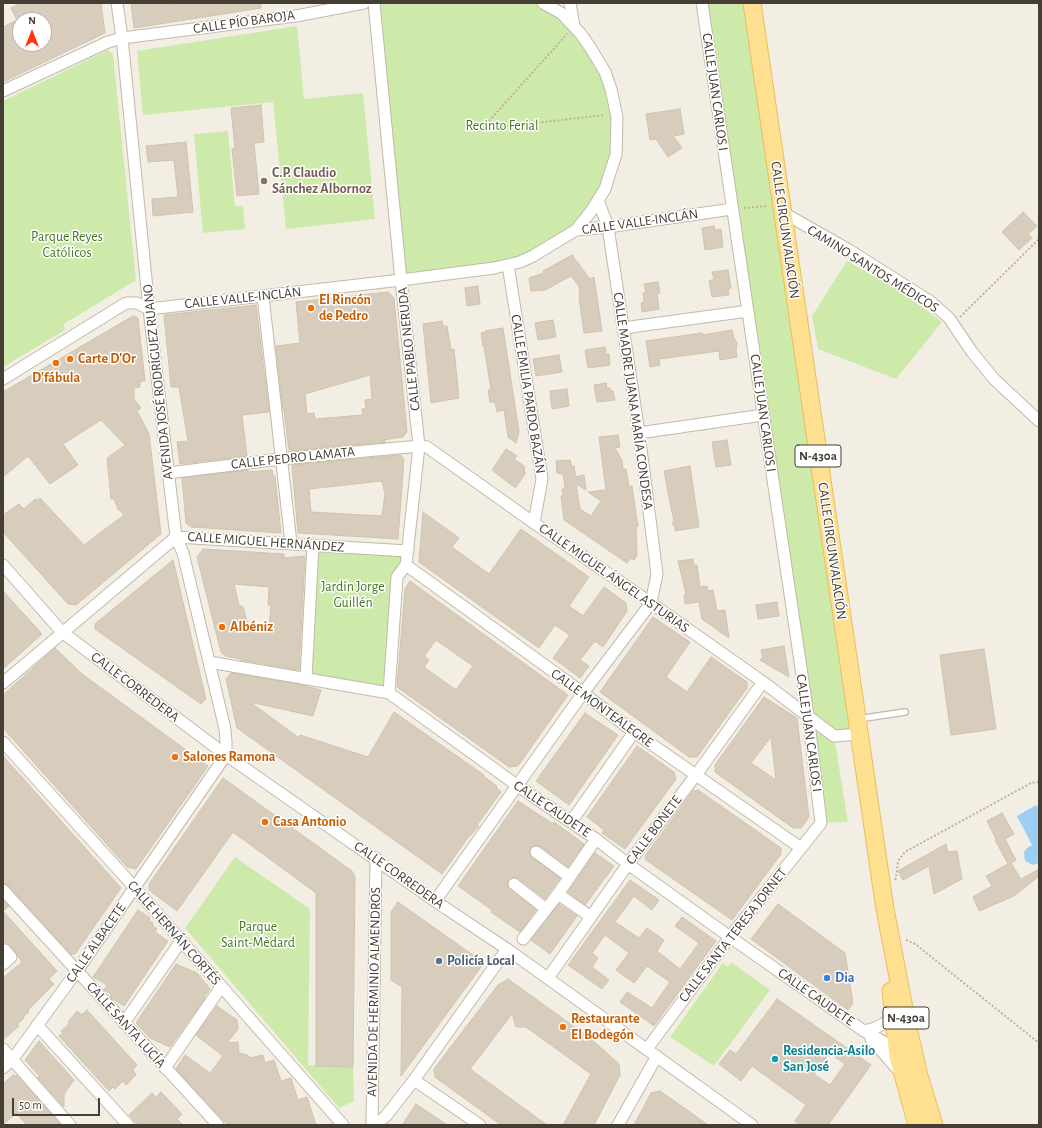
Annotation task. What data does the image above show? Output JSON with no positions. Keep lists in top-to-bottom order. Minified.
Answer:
{"streets":{"main road":["CALLE CIRCUNVALACIÓN","N-430a"],"street":["CALLE PÍO BAROJA","CALLE JUAN CARLOS I","CALLE VALLE-INCLÁN","CAMINO SANTOS MÉDICOS","CALLE PABLO NERUDA","AVENIDA JOSÉ RODRÍGUEZ RUANO","CALLE EMILIA PARDO BAZÁN","CALLE MADRE JUANA MARÍA CONDESA","CALLE PEDRO LAMATA","CALLE MIGUEL HERNÁNDEZ","CALLE MIGUEL ÁNGEL ASTURIAS","CALLE CORREDERA","CALLE MONTEALEGRE","CALLE CAUDETE","CALLE BONETE","CALLE HERNÁN CORTÉS","CALLE SANTA TERESA JORNET","CALLE ALBACETE","AVENIDA DE HERMINIO ALMENDROS","CALLE SANTA LUCÍA"]},"crossings":[["CALLE PÍO BAROJA","AVENIDA JOSÉ RODRÍGUEZ RUANO"],["CALLE JUAN CARLOS I","CALLE VALLE-INCLÁN"],["CALLE JUAN CARLOS I","CALLE MIGUEL ÁNGEL ASTURIAS"],["CALLE JUAN CARLOS I","CALLE SANTA TERESA JORNET"],["CALLE VALLE-INCLÁN","CALLE PABLO NERUDA"],["CALLE VALLE-INCLÁN","AVENIDA JOSÉ RODRÍGUEZ RUANO"],["CALLE VALLE-INCLÁN","CALLE EMILIA PARDO BAZÁN"],["CALLE VALLE-INCLÁN","CALLE MADRE JUANA MARÍA CONDESA"],["CALLE CIRCUNVALACIÓN","CAMINO SANTOS MÉDICOS"],["CALLE CIRCUNVALACIÓN","N-430a"],["CALLE CIRCUNVALACIÓN","CALLE MIGUEL ÁNGEL ASTURIAS"],["CALLE PABLO NERUDA","CALLE PEDRO LAMATA"],["CALLE PABLO NERUDA","CALLE MIGUEL HERNÁNDEZ"],["CALLE PABLO NERUDA","CALLE MIGUEL ÁNGEL ASTURIAS"],["CALLE PABLO NERUDA","CALLE MONTEALEGRE"],["CALLE PABLO NERUDA","CALLE CAUDETE"],["AVENIDA JOSÉ RODRÍGUEZ RUANO","CALLE PEDRO LAMATA"],["AVENIDA JOSÉ RODRÍGUEZ RUANO","CALLE MIGUEL HERNÁNDEZ"],["AVENIDA JOSÉ RODRÍGUEZ RUANO","CALLE CORREDERA"],["AVENIDA JOSÉ RODRÍGUEZ RUANO","CALLE CAUDETE"],["AVENIDA JOSÉ RODRÍGUEZ RUANO","CALLE ALBACETE"],["CALLE EMILIA PARDO BAZÁN","CALLE MIGUEL ÁNGEL ASTURIAS"],["CALLE MADRE JUANA MARÍA CONDESA","CALLE MIGUEL ÁNGEL ASTURIAS"],["N-430a","CALLE CAUDETE"],["CALLE PEDRO LAMATA","CALLE MIGUEL ÁNGEL ASTURIAS"],["CALLE MIGUEL HERNÁNDEZ","CALLE CORREDERA"],["CALLE MIGUEL ÁNGEL ASTURIAS","CALLE BONETE"],["CALLE CORREDERA","CALLE BONETE"],["CALLE CORREDERA","CALLE SANTA TERESA JORNET"],["CALLE CORREDERA","CALLE ALBACETE"],["CALLE CORREDERA","AVENIDA DE HERMINIO ALMENDROS"],["CALLE MONTEALEGRE","CALLE BONETE"],["CALLE MONTEALEGRE","CALLE SANTA TERESA JORNET"],["CALLE CAUDETE","CALLE BONETE"],["CALLE CAUDETE","CALLE SANTA TERESA JORNET"],["CALLE HERNÁN CORTÉS","CALLE ALBACETE"],["CALLE ALBACETE","CALLE SANTA LUCÍA"]],"parks":["Recinto Ferial","Parque Reyes Católicos","Jardín Jorge Guillén","Parque Saint-Mèdard"],"places":["C.P. Claudio Sánchez Albornoz","El Rincón de Pedro","Carte D'Or","D'fábula","Albéniz","Salones Ramona","Casa Antonio","Policía Local","Dia","Restaurante El Bodegón","Residencia-Asilo San José"],"scale_bar":"50 m","north":"top"}
